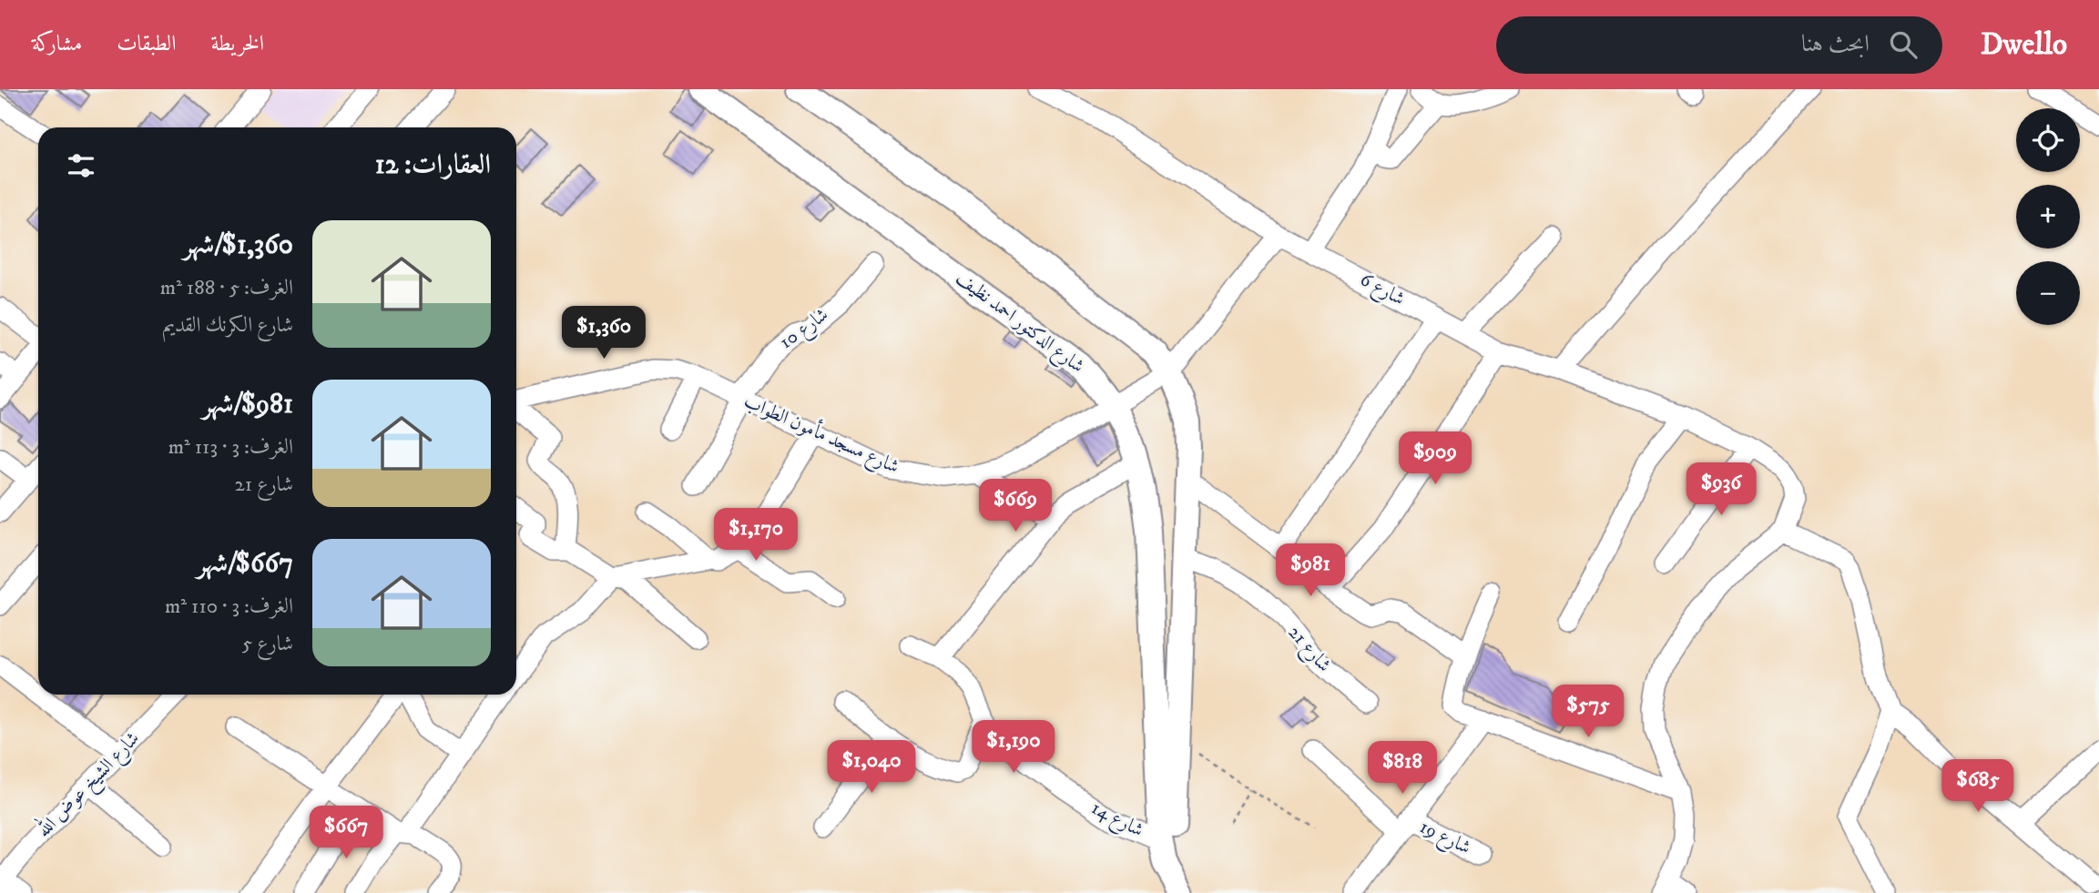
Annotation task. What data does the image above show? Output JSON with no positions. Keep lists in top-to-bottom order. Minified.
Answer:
{"streets":{"main road":["شارع الدكتور احمد نظيف"],"street":["شارع 6","شارع 10","شارع مسجد مأمون الطواب","شارع 21","شارع الشيخ عوض الله","شارع 14","شارع 19"]},"crossings":[["شارع 6","شارع مسجد مأمون الطواب"],["شارع الدكتور احمد نظيف","شارع مسجد مأمون الطواب"],["شارع الدكتور احمد نظيف","شارع 14"],["شارع 10","شارع مسجد مأمون الطواب"]],"page":{"header":"Dwello","search":"ابحث هنا","nav":["الخريطة","الطبقات","مشاركة"],"map_buttons":["+","−"],"heading":"العقارات: 12","list":[{"name":"$1,360/شهر","note":"الغرف: 5 · 188 m² · شارع الكرنك القديم"},{"name":"$981/شهر","note":"الغرف: 3 · 113 m² · شارع 21"},{"name":"$667/شهر","note":"الغرف: 3 · 110 m² · شارع 5"}],"price":["$1,360","$909","$936","$669","$1,170","$981","$575","$1,190","$1,040","$818","$685","$667"]}}
